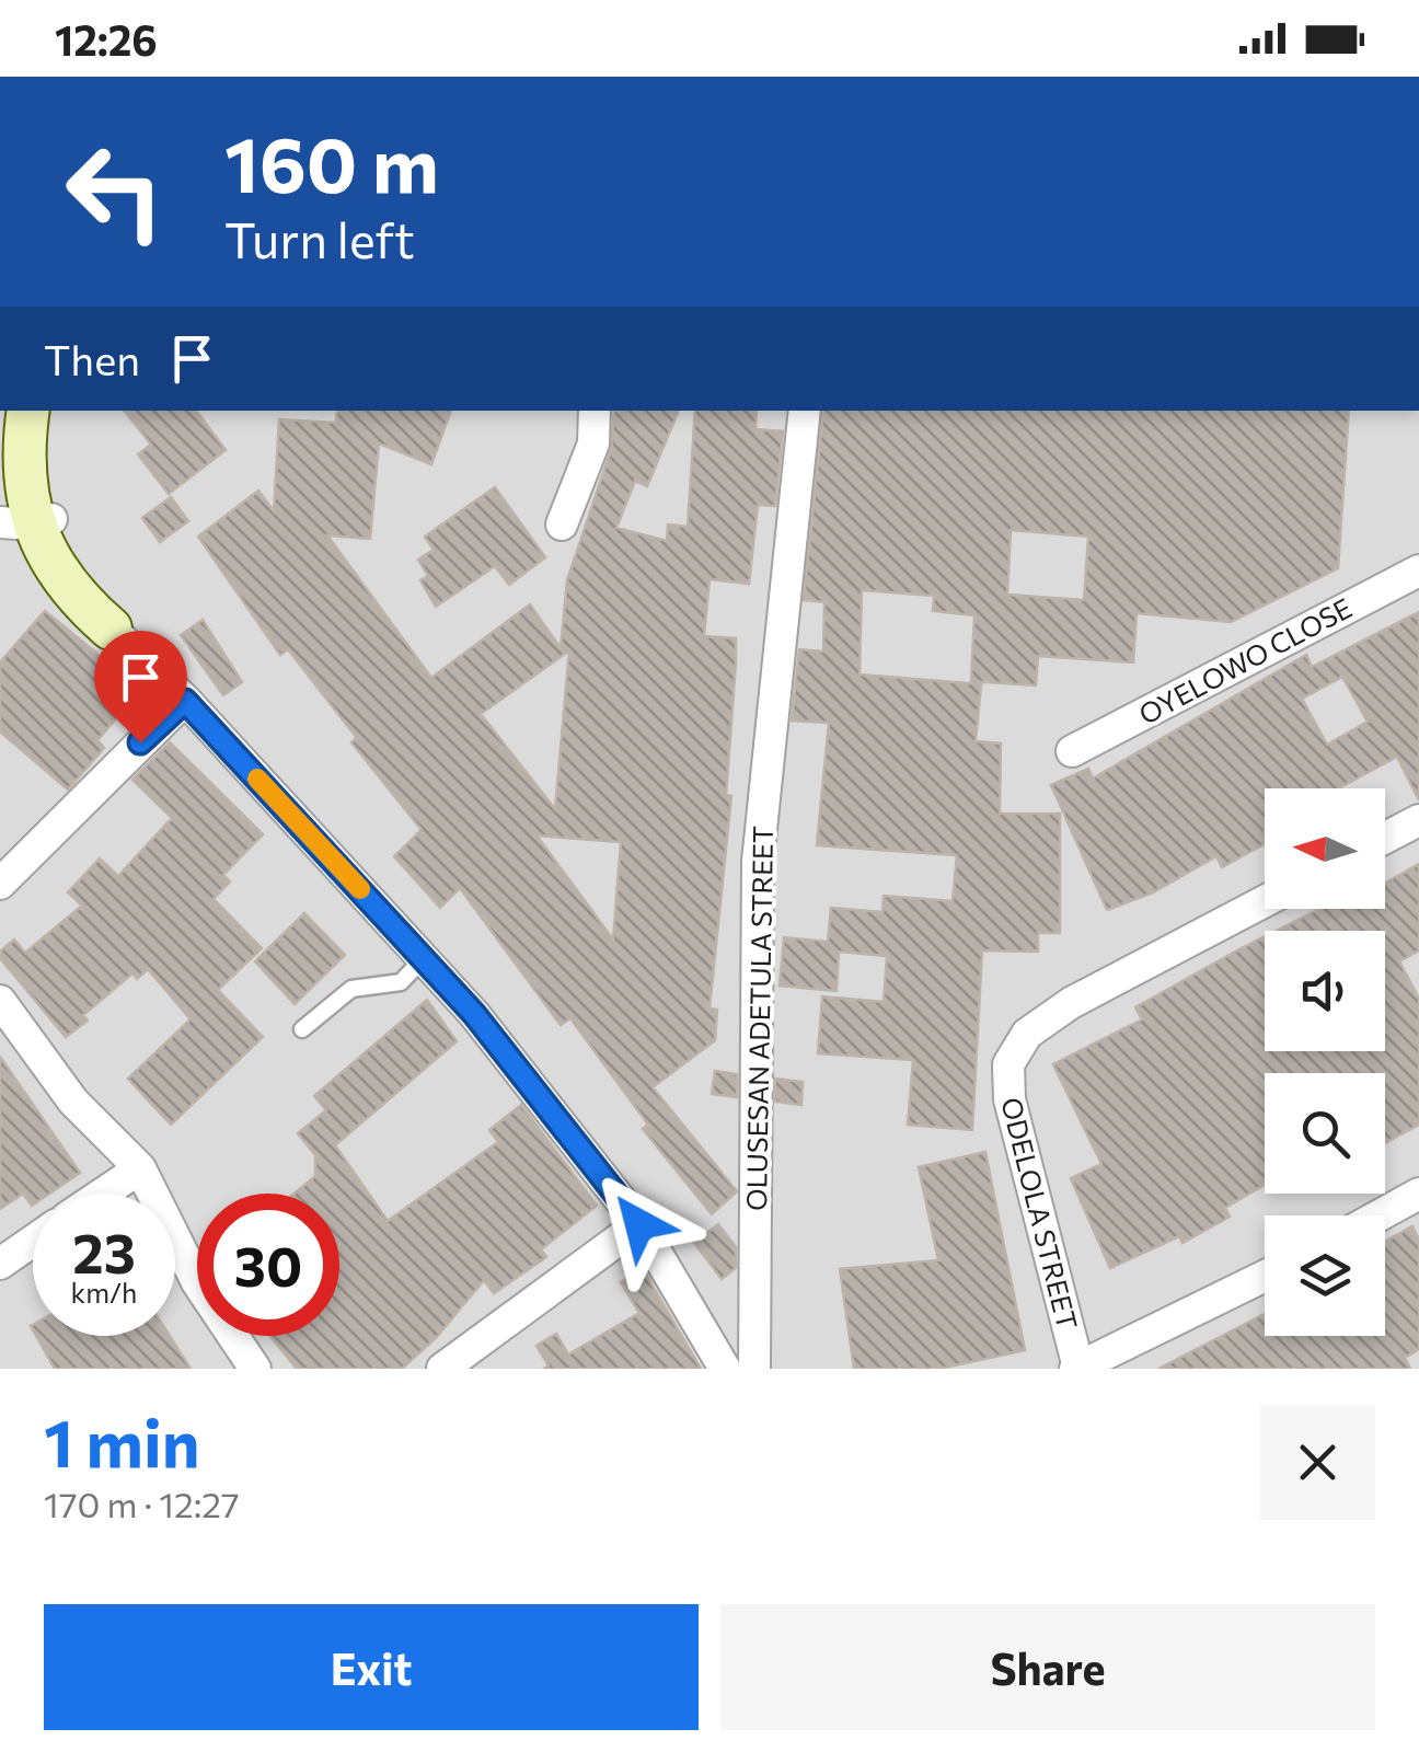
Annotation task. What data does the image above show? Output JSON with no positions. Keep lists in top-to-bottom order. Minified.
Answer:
{"streets":{"street":["OYELOWO CLOSE","OLUSESAN ADETULA STREET","ODELOLA STREET"]},"north":"left","page":{"status":"12:26","turn":["160 m","Turn left"],"then":"Then","speed":"23 km/h","limit":"30","heading":["1 min","170 m · 12:27"],"buttons":["Exit","Share"]}}
